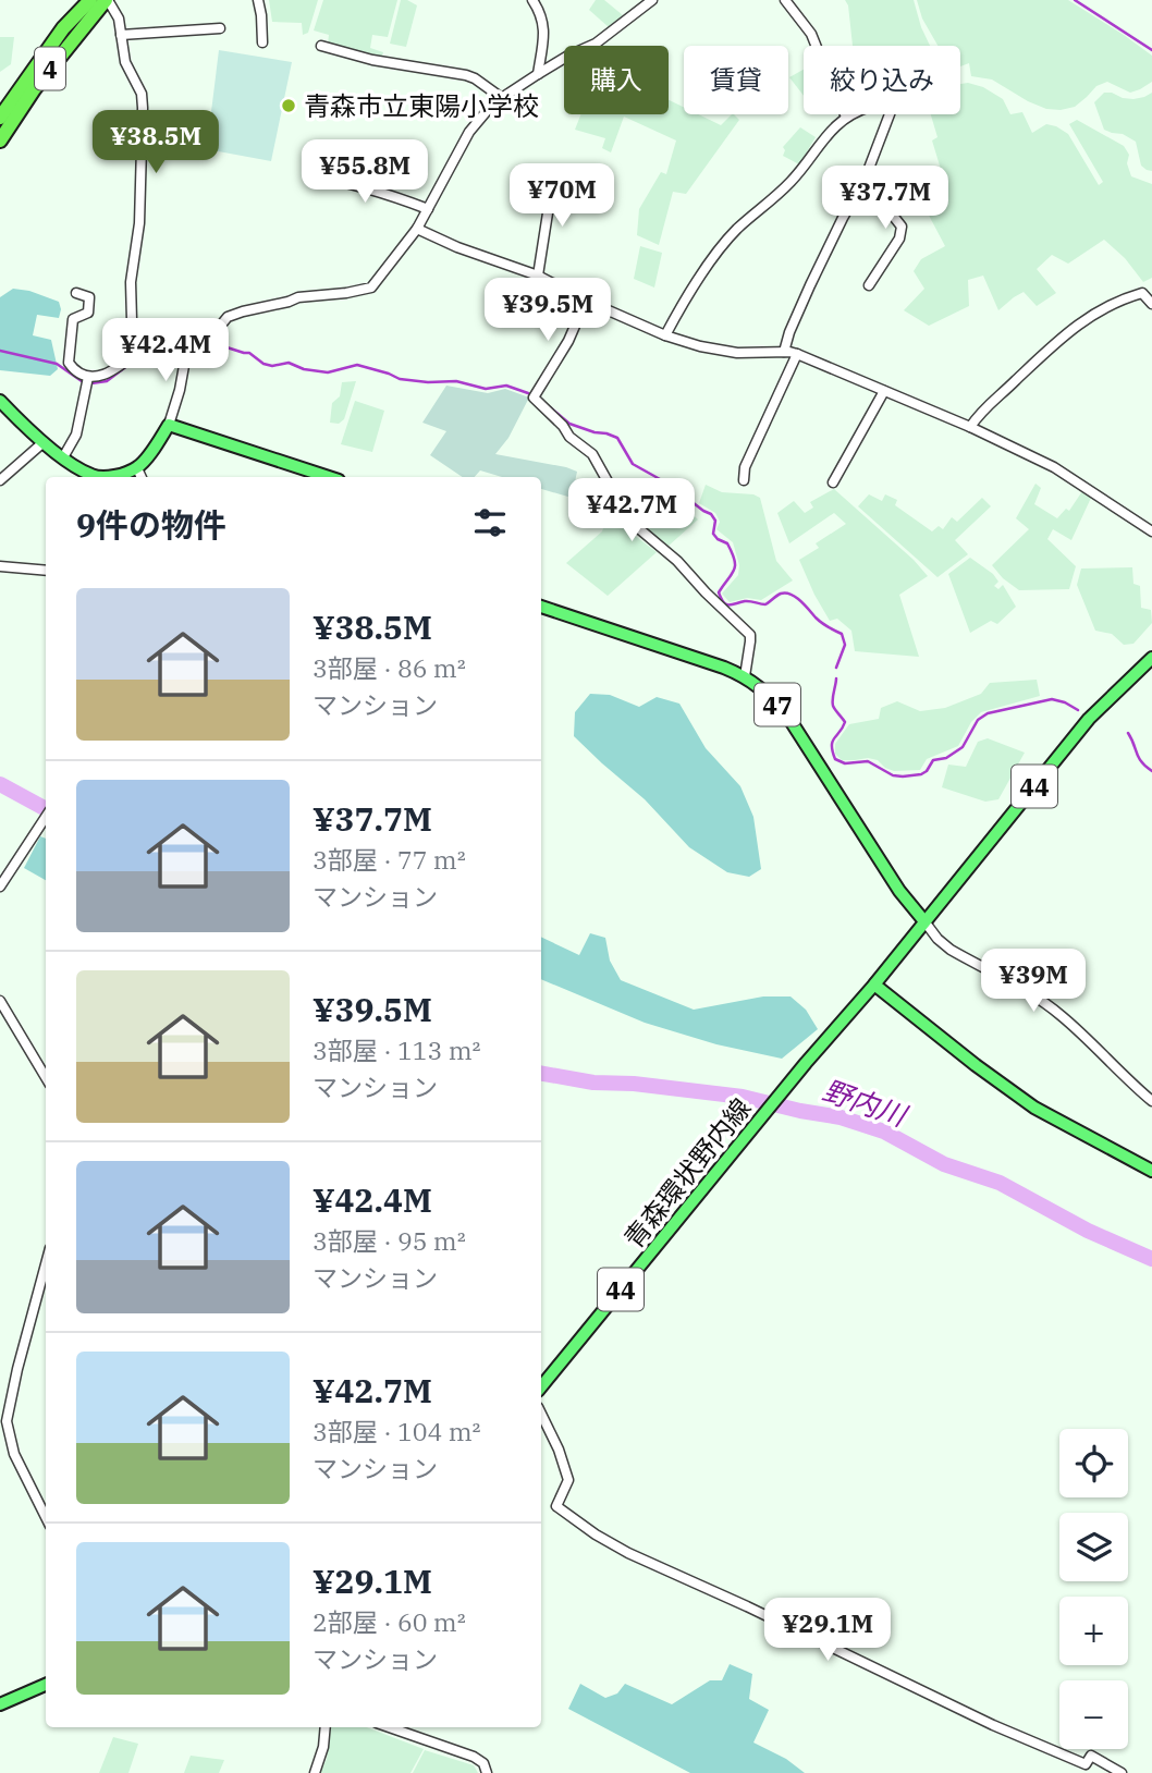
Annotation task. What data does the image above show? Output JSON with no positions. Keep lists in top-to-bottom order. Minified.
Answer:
{"streets":{"highway":["4"],"main road":["47","44","青森環状野内線"]},"crossings":[["47","44"],["44","青森環状野内線"]],"water":["野内川"],"places":["青森市立東陽小学校"],"page":{"chip":["購入","賃貸","絞り込み"],"price":["¥38.5M","¥55.8M","¥70M","¥37.7M","¥39.5M","¥42.4M","¥42.7M","¥39M","¥29.1M"],"heading":"9件の物件","list":[{"name":"¥38.5M","note":"3部屋 · 86 m² · マンション"},{"name":"¥37.7M","note":"3部屋 · 77 m² · マンション"},{"name":"¥39.5M","note":"3部屋 · 113 m² · マンション"},{"name":"¥42.4M","note":"3部屋 · 95 m² · マンション"},{"name":"¥42.7M","note":"3部屋 · 104 m² · マンション"},{"name":"¥29.1M","note":"2部屋 · 60 m² · マンション"}],"map_buttons":["+","−"]}}
